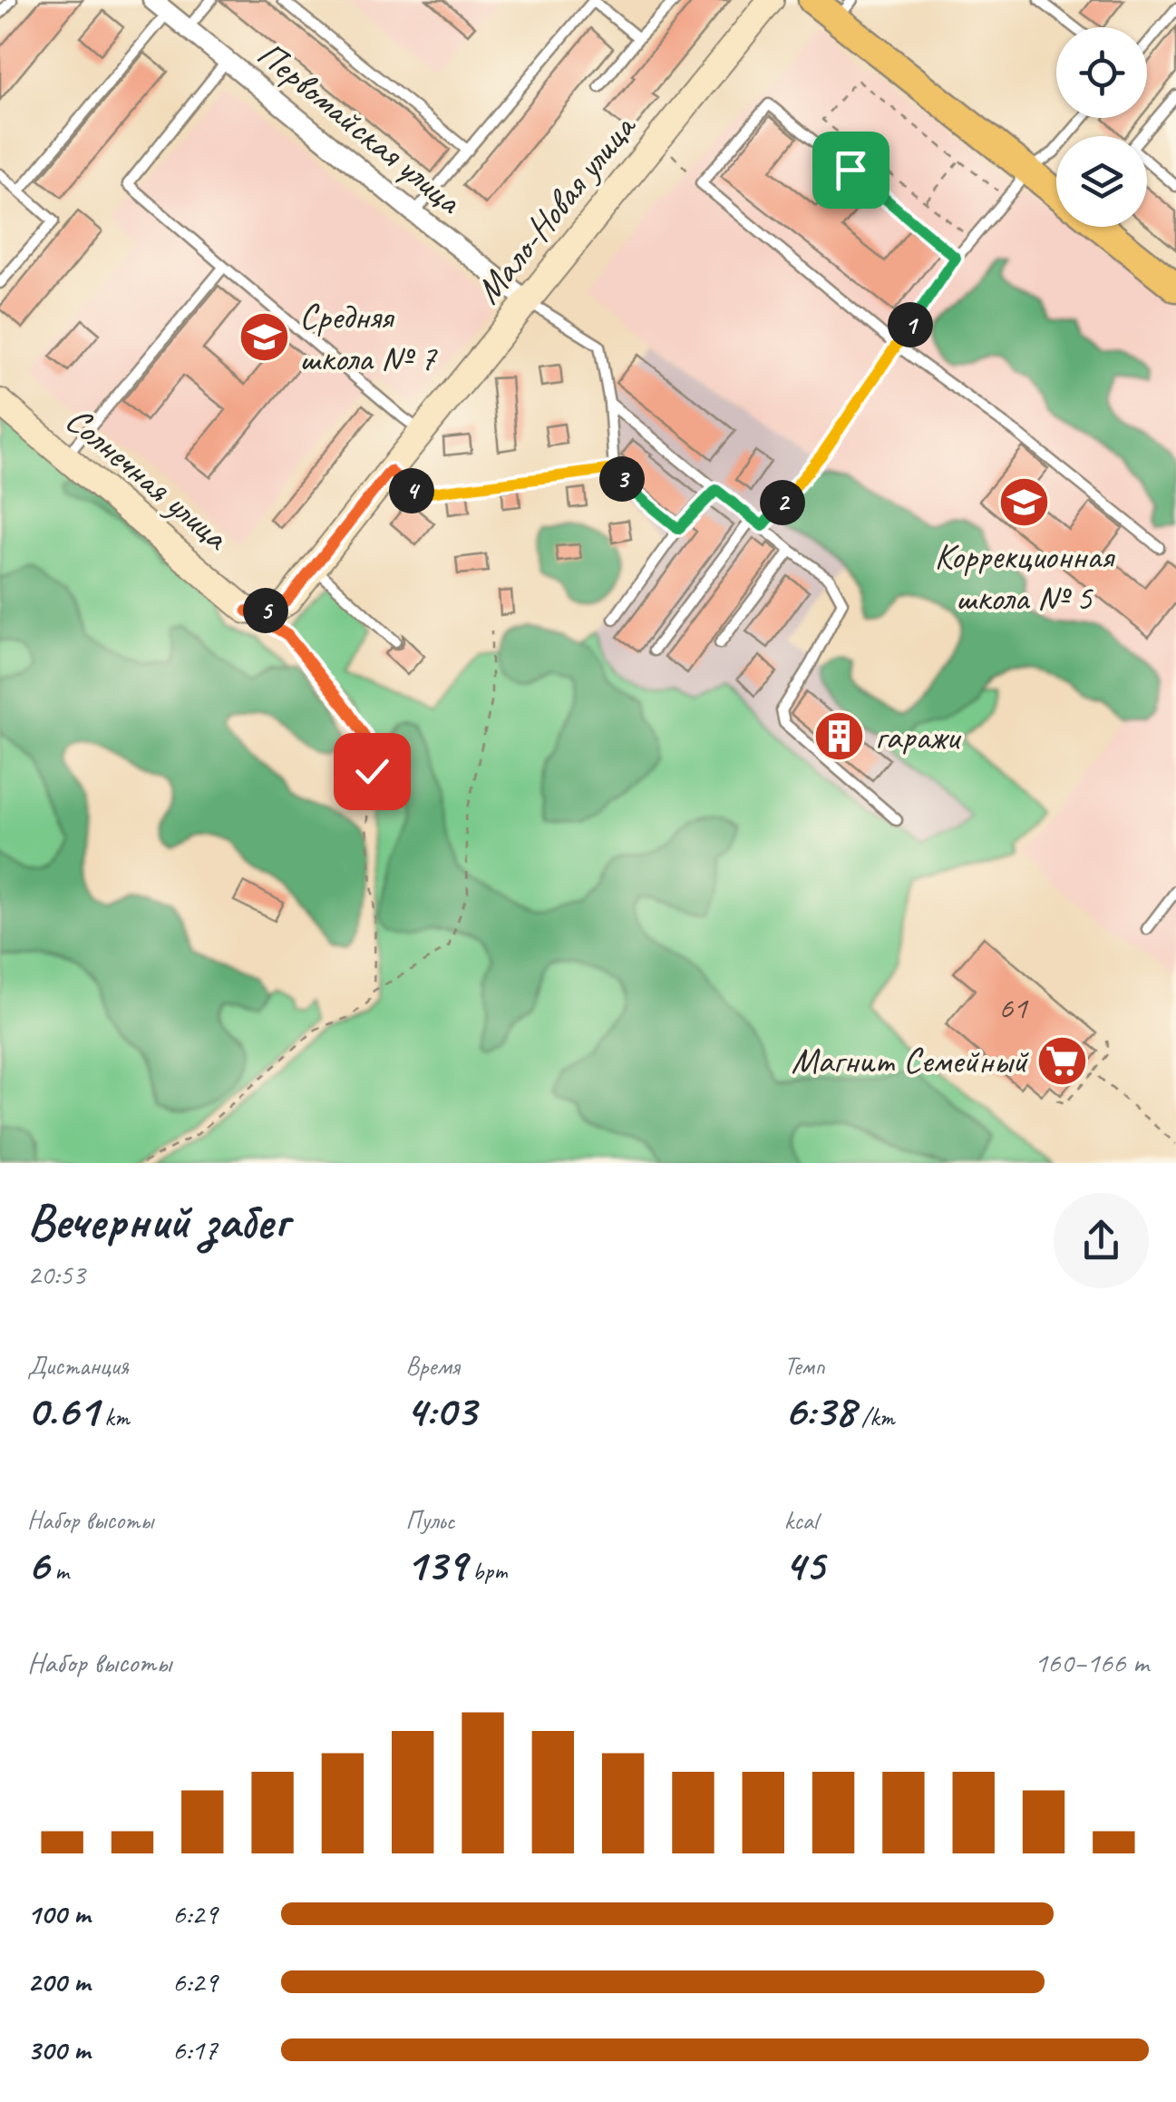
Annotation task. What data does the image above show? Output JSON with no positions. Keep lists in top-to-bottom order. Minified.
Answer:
{"streets":{"street":["Первомайская улица","Мало-Новая улица","Солнечная улица"]},"crossings":[["Первомайская улица","Мало-Новая улица"],["Мало-Новая улица","Солнечная улица"]],"places":{"school or university":["Средняя школа № 7","Коррекционная школа № 5"],"building":["гаражи"],"supermarket":["Магнит Семейный"]},"house_numbers":["61"],"page":{"pins":["1","3","4","2","5"],"heading":["Вечерний забег","20:53"],"stats":[["Дистанция","0.61 km"],["Время","4:03"],["Темп","6:38 /km"],["Набор высоты","6 m"],["Пульс","139 bpm"],["kcal","45"]],"chart":["Набор высоты","160–166 m"],"list":[{"name":"100 m","note":"6:29"},{"name":"200 m","note":"6:29"},{"name":"300 m","note":"6:17"}]}}
